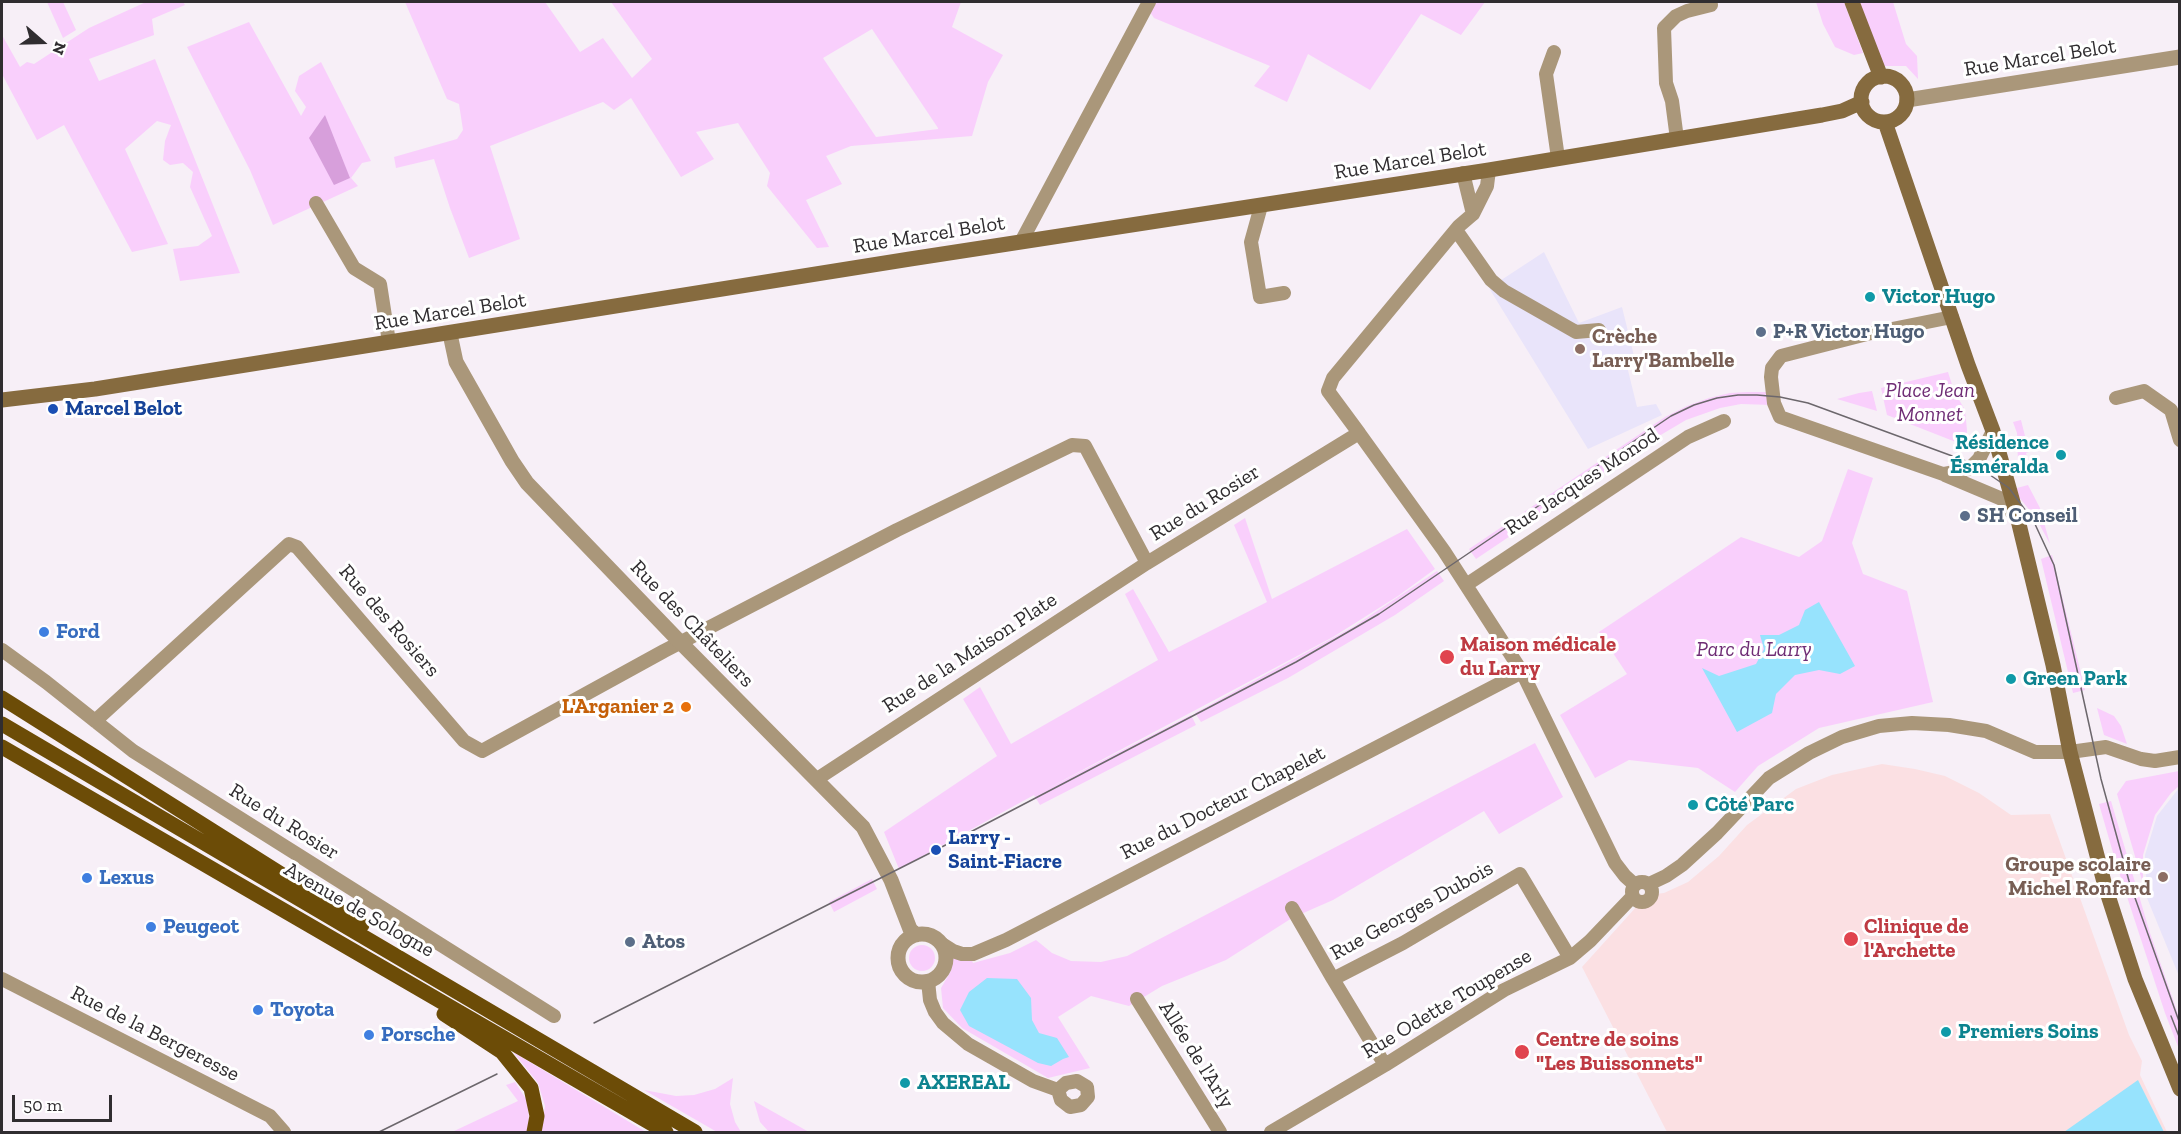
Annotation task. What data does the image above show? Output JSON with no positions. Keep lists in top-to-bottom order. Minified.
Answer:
{"streets":{"main road":["Rue Marcel Belot","Avenue de Sologne"],"street":["Rue Jacques Monod","Rue du Rosier","Rue des Rosiers","Rue des Châteliers","Rue de la Maison Plate","Rue du Docteur Chapelet","Rue Georges Dubois","Rue Odette Toupense","Rue de la Bergeresse","Allée de l'Arly"]},"crossings":[["Rue Marcel Belot","Rue des Châteliers"],["Rue du Rosier","Rue des Rosiers"],["Rue du Rosier","Rue des Châteliers"],["Rue du Rosier","Rue de la Maison Plate"],["Rue des Rosiers","Rue des Châteliers"],["Rue des Châteliers","Rue de la Maison Plate"],["Rue des Châteliers","Rue du Docteur Chapelet"],["Rue Georges Dubois","Rue Odette Toupense"]],"parks":["Place Jean Monnet","Parc du Larry"],"places":["Victor Hugo","P+R Victor Hugo","Crèche Larry'Bambelle","Marcel Belot","Résidence Ésméralda","SH Conseil","Ford","Maison médicale du Larry","Green Park","L'Arganier 2","Côté Parc","Larry - Saint-Fiacre","Groupe scolaire Michel Ronfard","Lexus","Peugeot","Clinique de l'Archette","Atos","Toyota","Premiers Soins","Porsche","Centre de soins \"Les Buissonnets\"","AXEREAL"],"scale_bar":"50 m","north":"right"}
